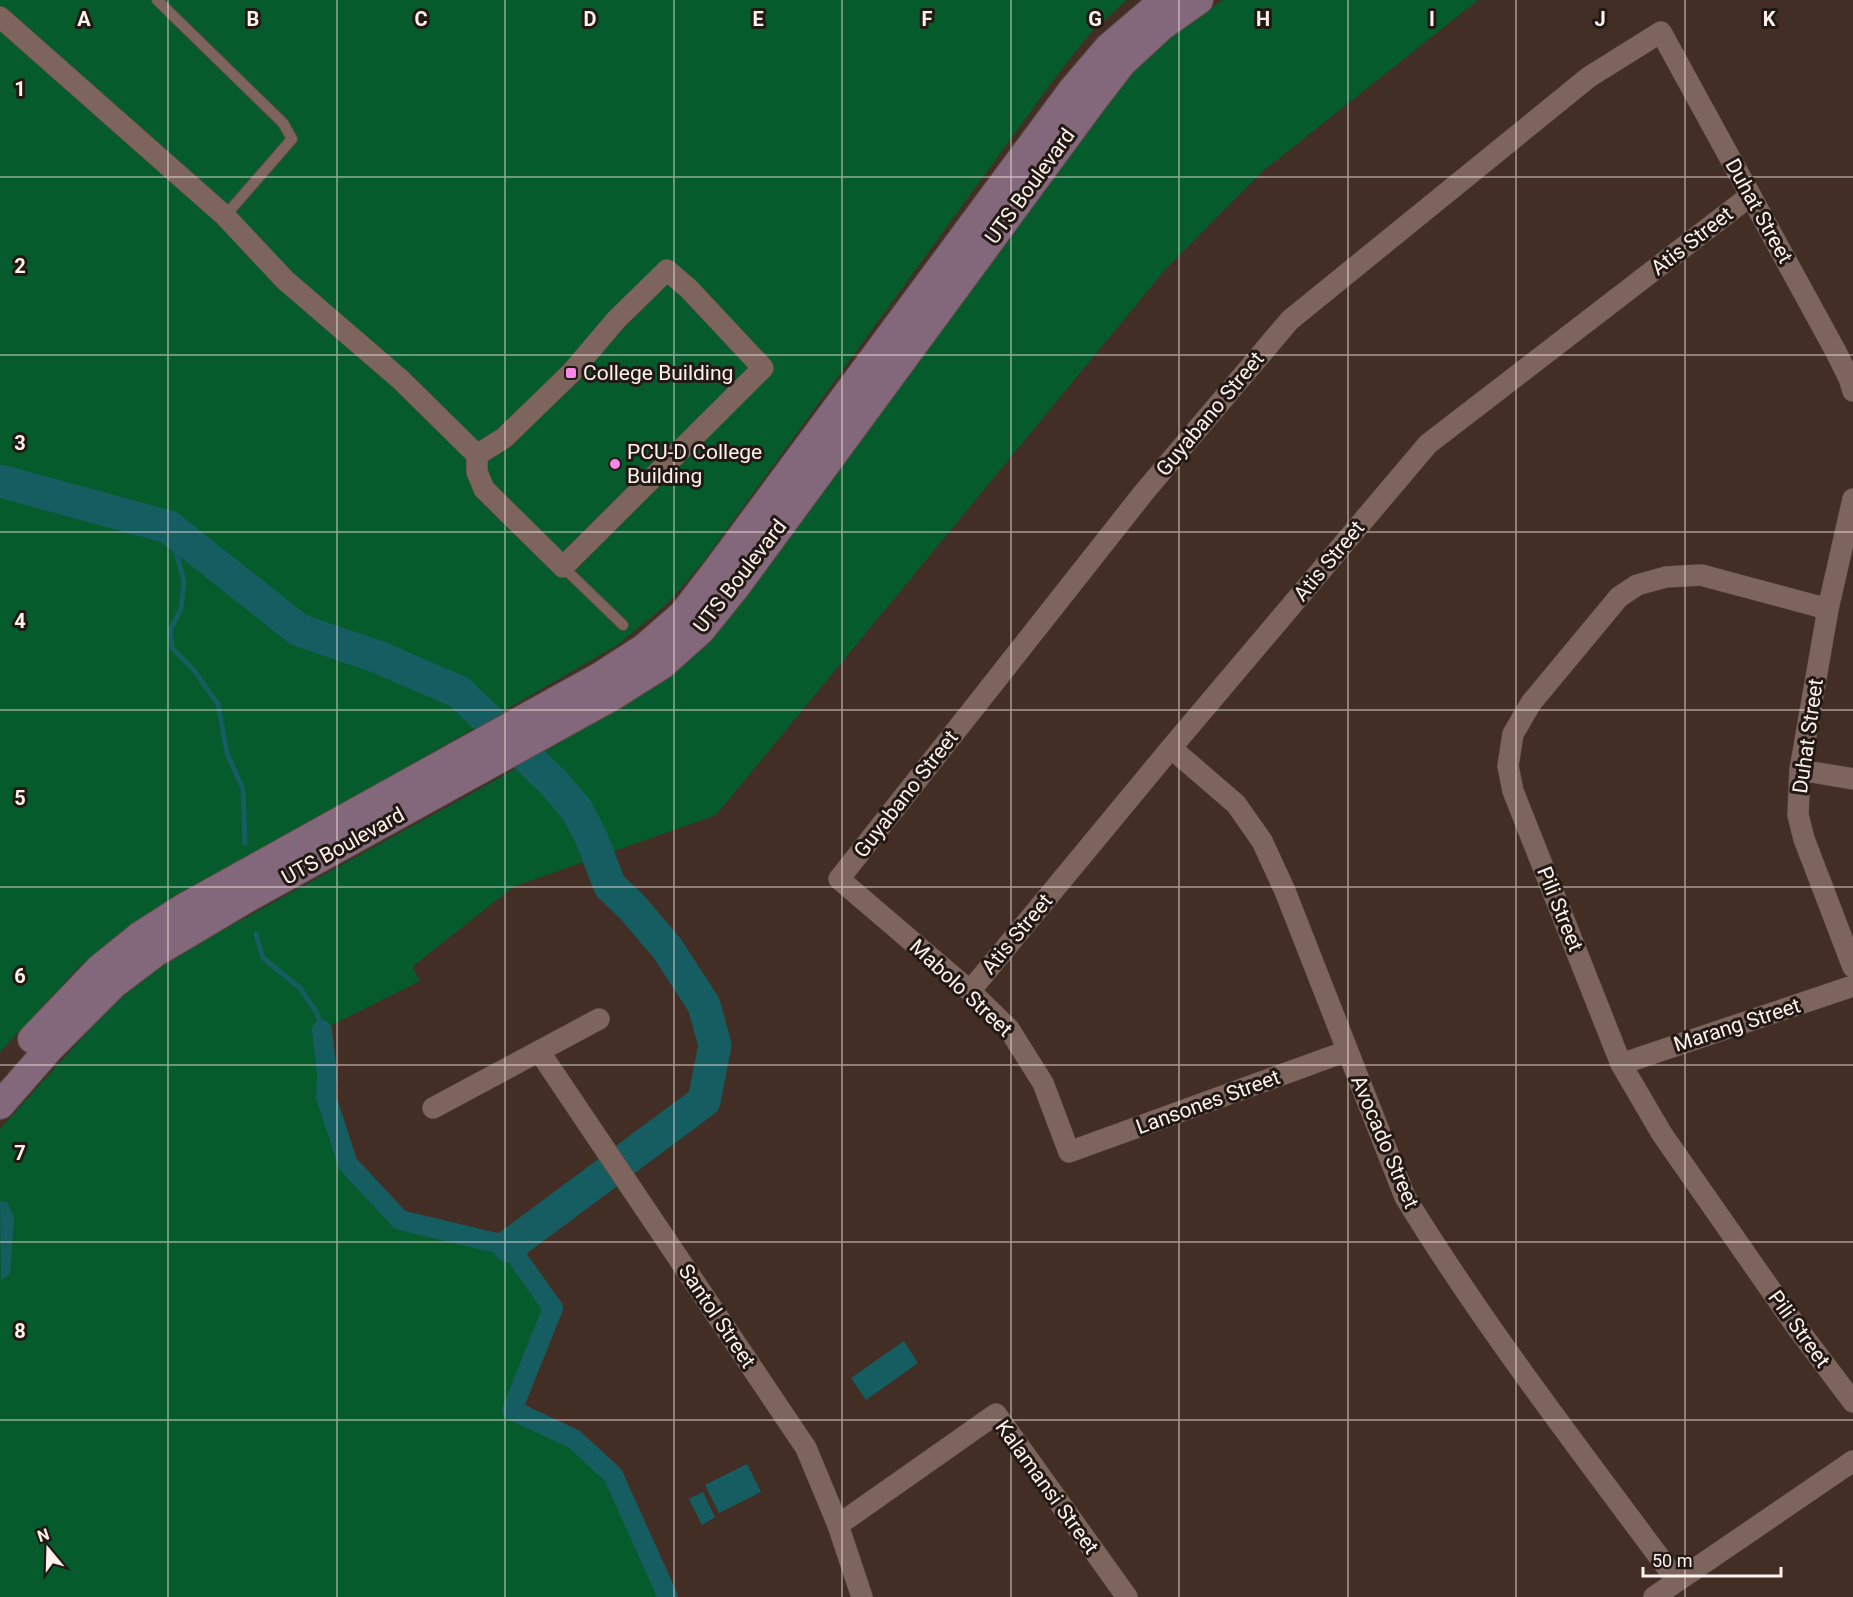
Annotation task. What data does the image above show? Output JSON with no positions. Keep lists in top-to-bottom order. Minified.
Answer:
{"streets":{"main road":["UTS Boulevard"],"street":["Duhat Street","Atis Street","Guyabano Street","Pili Street","Mabolo Street","Marang Street","Lansones Street","Avocado Street","Santol Street","Kalamansi Street"]},"crossings":[["Duhat Street","Atis Street"],["Duhat Street","Guyabano Street"],["Duhat Street","Pili Street"],["Atis Street","Mabolo Street"],["Atis Street","Avocado Street"],["Guyabano Street","Mabolo Street"],["Pili Street","Marang Street"],["Mabolo Street","Lansones Street"],["Lansones Street","Avocado Street"],["Santol Street","Kalamansi Street"]],"places":{"transit":["College Building"],"other":["PCU-D College Building"]},"scale_bar":"50 m","north":"top","grid":{"columns":["A","B","C","D","E","F","G","H","I","J","K"],"rows":["1","2","3","4","5","6","7","8"]}}
